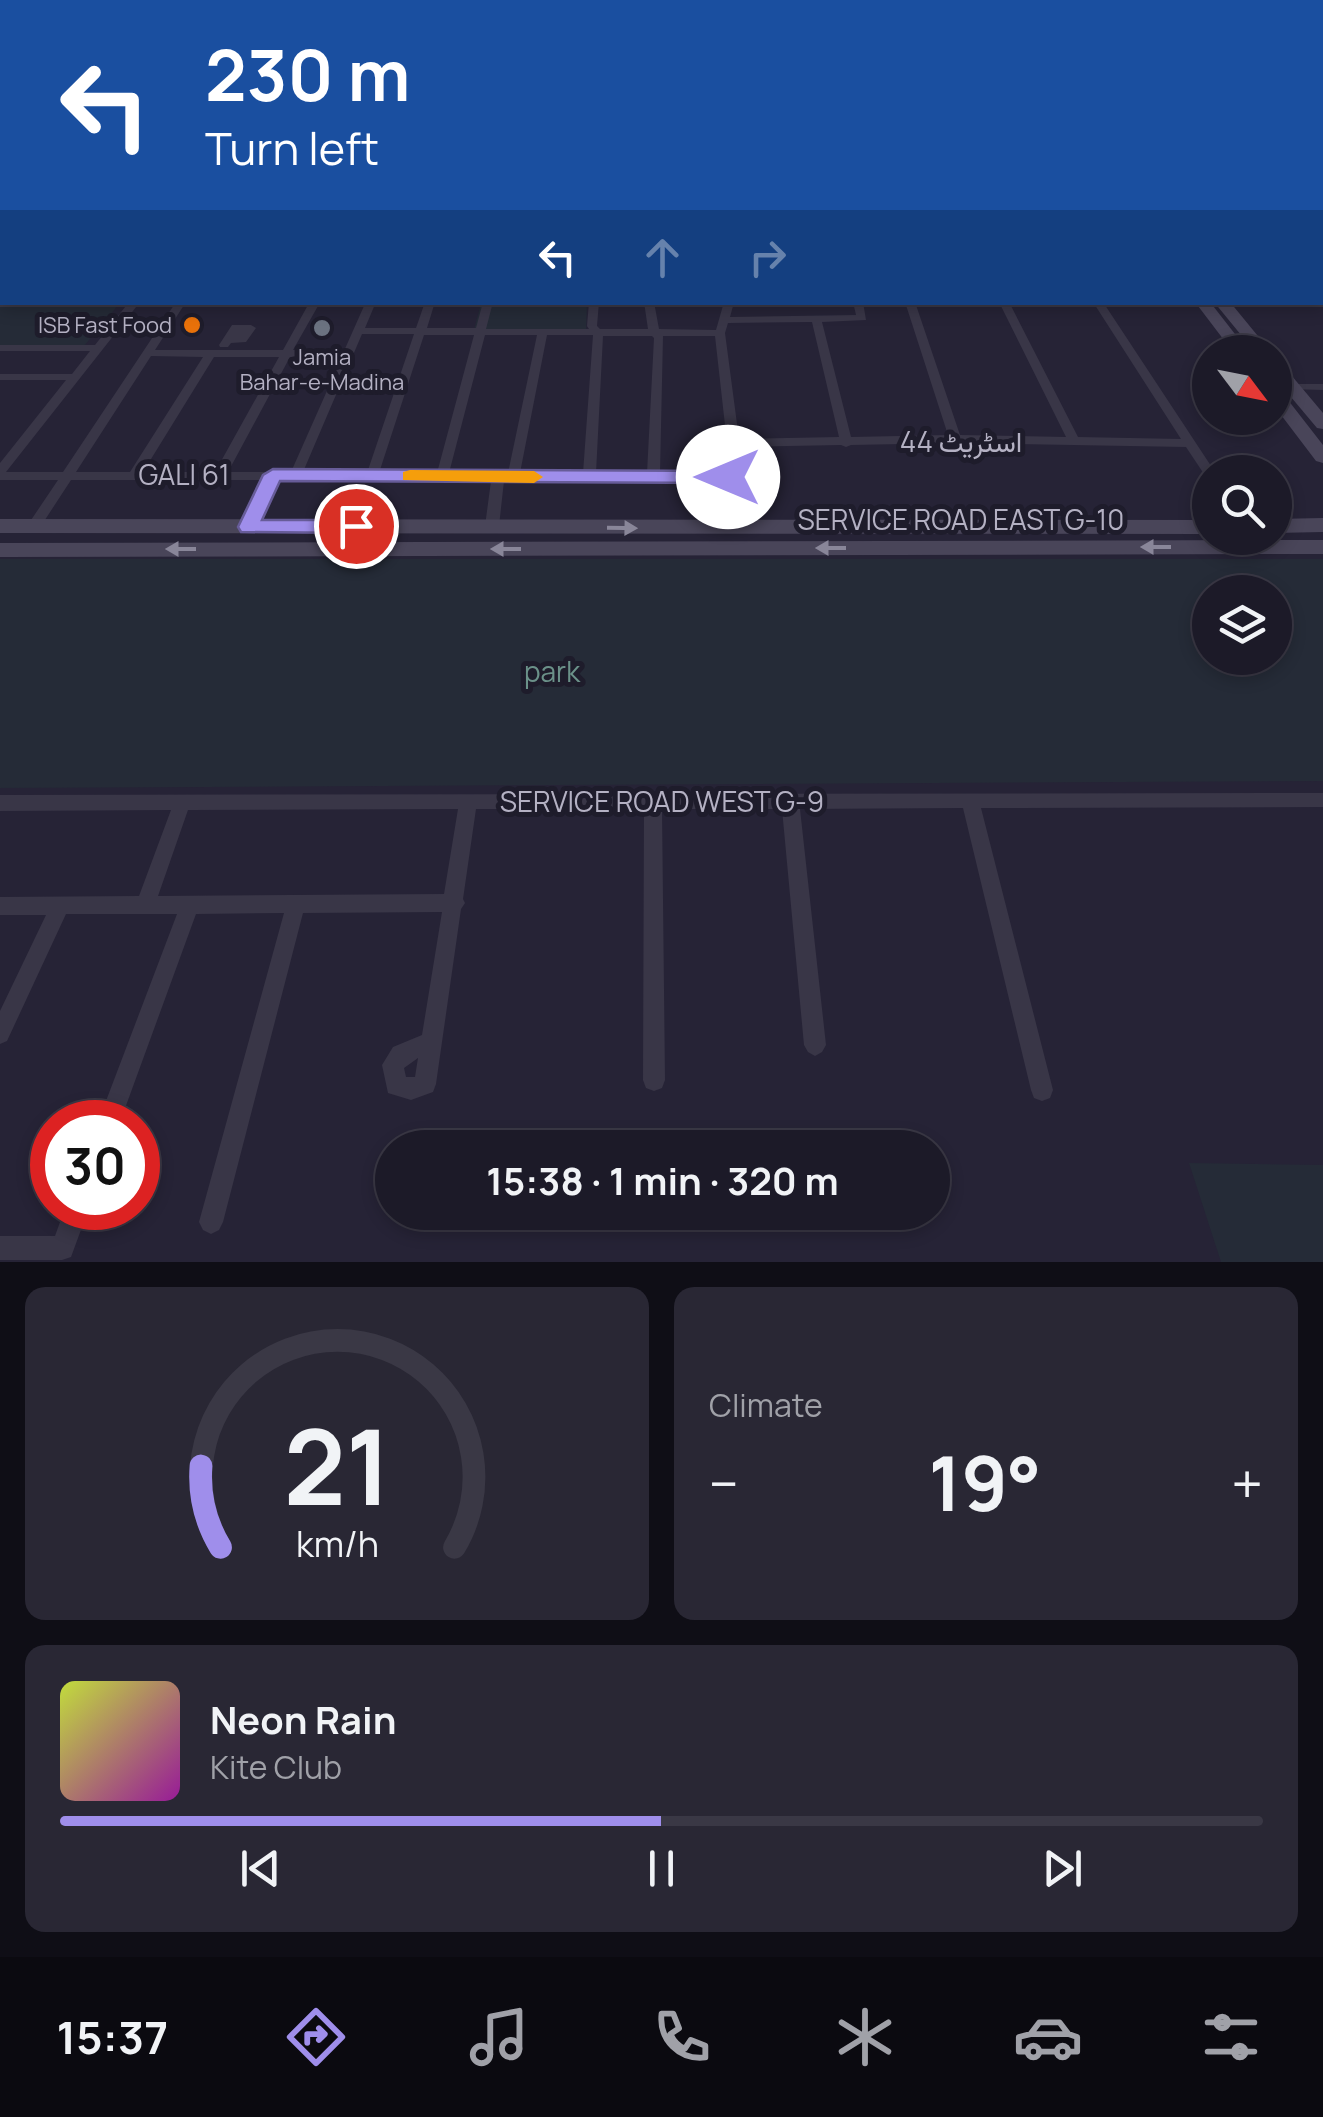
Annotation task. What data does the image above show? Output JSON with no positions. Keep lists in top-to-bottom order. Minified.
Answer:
{"streets":{"main road":["SERVICE ROAD EAST G-10"],"street":["اسٹریٹ 44","GALI 61","SERVICE ROAD WEST G-9"]},"parks":["park"],"places":["ISB Fast Food","Jamia Bahar-e-Madina"],"north":"bottom right","page":{"turn":["230 m","Turn left"],"limit":"30","trip":"15:38 · 1 min · 320 m","tile":"Climate","heat":["−","19°","+"],"song":["Neon Rain","Kite Club"],"tabs":"15:37","gauge":["21","km/h"]}}
